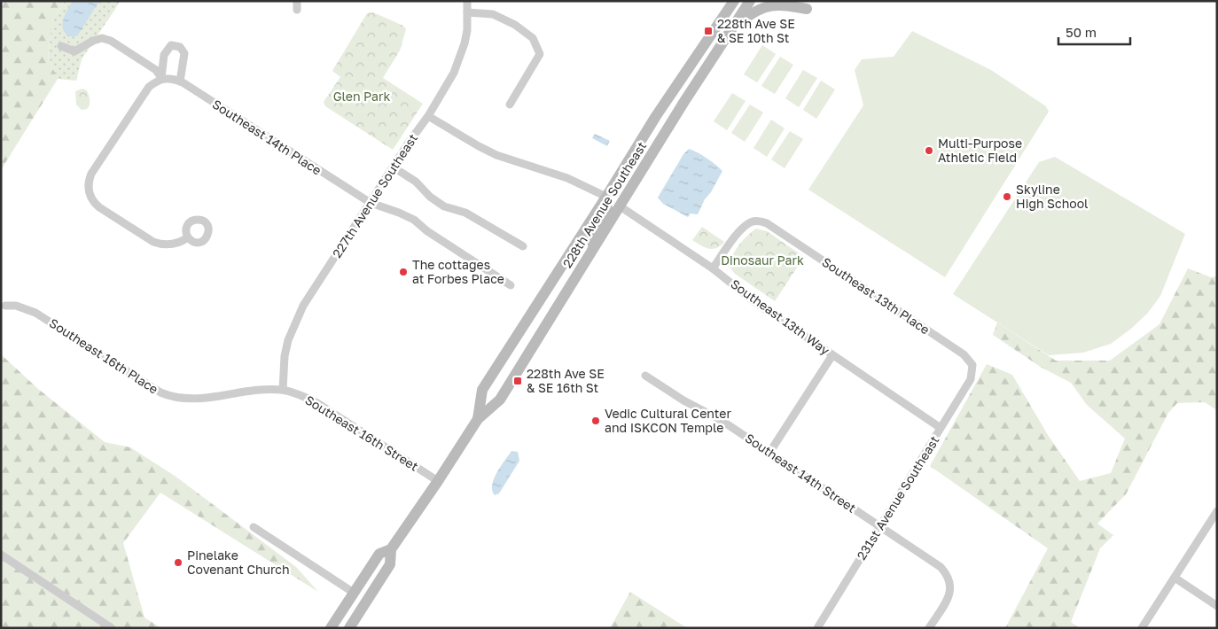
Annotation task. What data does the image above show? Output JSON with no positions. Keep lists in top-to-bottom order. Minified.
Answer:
{"streets":{"main road":["228th Avenue Southeast"],"street":["Southeast 14th Place","227th Avenue Southeast","Southeast 13th Place","Southeast 13th Way","Southeast 16th Place","Southeast 16th Street","Southeast 14th Street","231st Avenue Southeast"]},"crossings":[["Southeast 14th Place","227th Avenue Southeast"],["227th Avenue Southeast","Southeast 16th Place"],["227th Avenue Southeast","Southeast 16th Street"],["228th Avenue Southeast","Southeast 13th Way"],["228th Avenue Southeast","Southeast 16th Street"],["Southeast 13th Place","Southeast 13th Way"],["Southeast 13th Place","231st Avenue Southeast"],["Southeast 13th Way","231st Avenue Southeast"],["Southeast 16th Place","Southeast 16th Street"],["Southeast 14th Street","231st Avenue Southeast"]],"parks":["Glen Park","Dinosaur Park"],"places":{"transit":["228th Ave SE & SE 10th St","228th Ave SE & SE 16th St"],"other":["Multi-Purpose Athletic Field","Skyline High School","The cottages at Forbes Place","Vedic Cultural Center and ISKCON Temple","Pinelake Covenant Church"]},"scale_bar":"50 m"}
